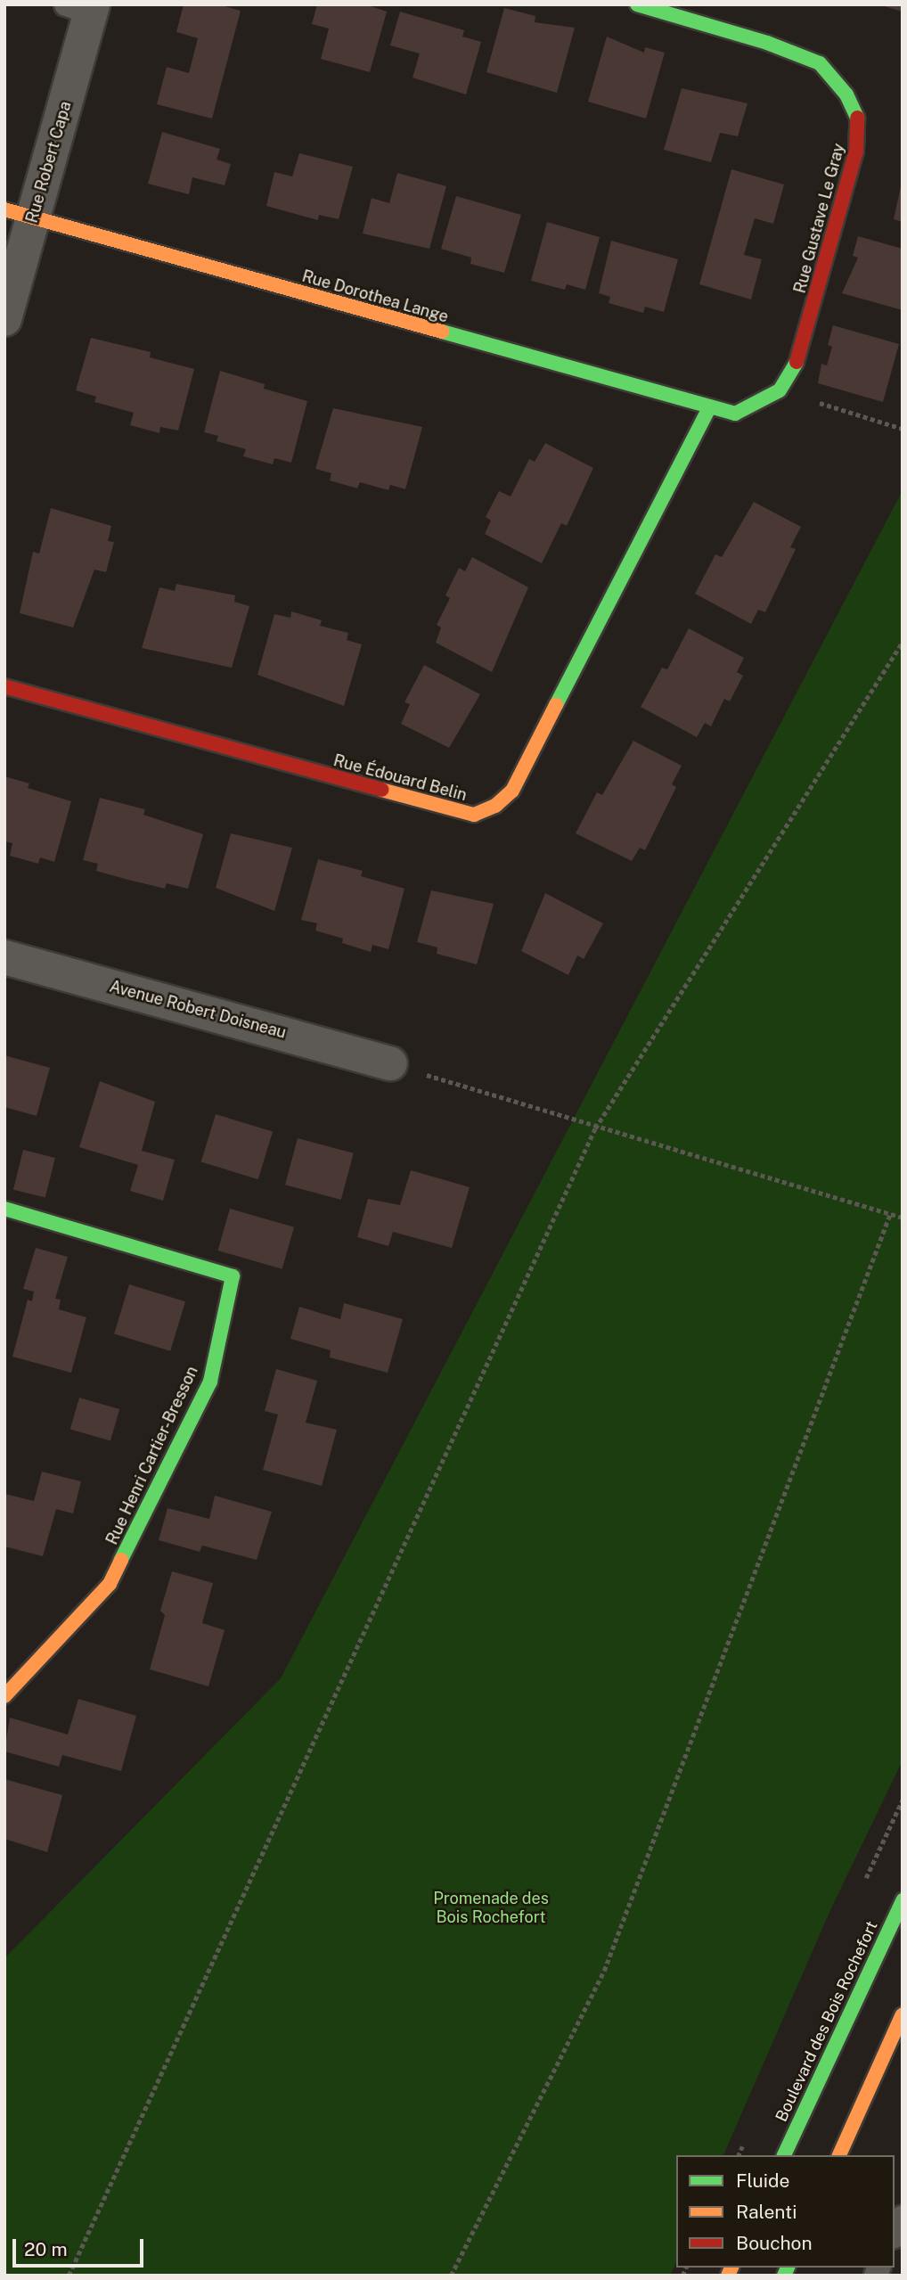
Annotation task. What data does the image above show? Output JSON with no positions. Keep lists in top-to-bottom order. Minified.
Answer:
{"streets":{"street":["Rue Robert Capa","Rue Gustave Le Gray","Rue Dorothea Lange","Rue Édouard Belin","Avenue Robert Doisneau","Rue Henri Cartier-Bresson","Boulevard des Bois Rochefort"]},"crossings":[["Rue Robert Capa","Rue Dorothea Lange"],["Rue Gustave Le Gray","Rue Dorothea Lange"],["Rue Gustave Le Gray","Rue Édouard Belin"],["Rue Dorothea Lange","Rue Édouard Belin"]],"parks":["Promenade des Bois Rochefort"],"legend":["Fluide","Ralenti","Bouchon"],"scale_bar":"20 m"}
